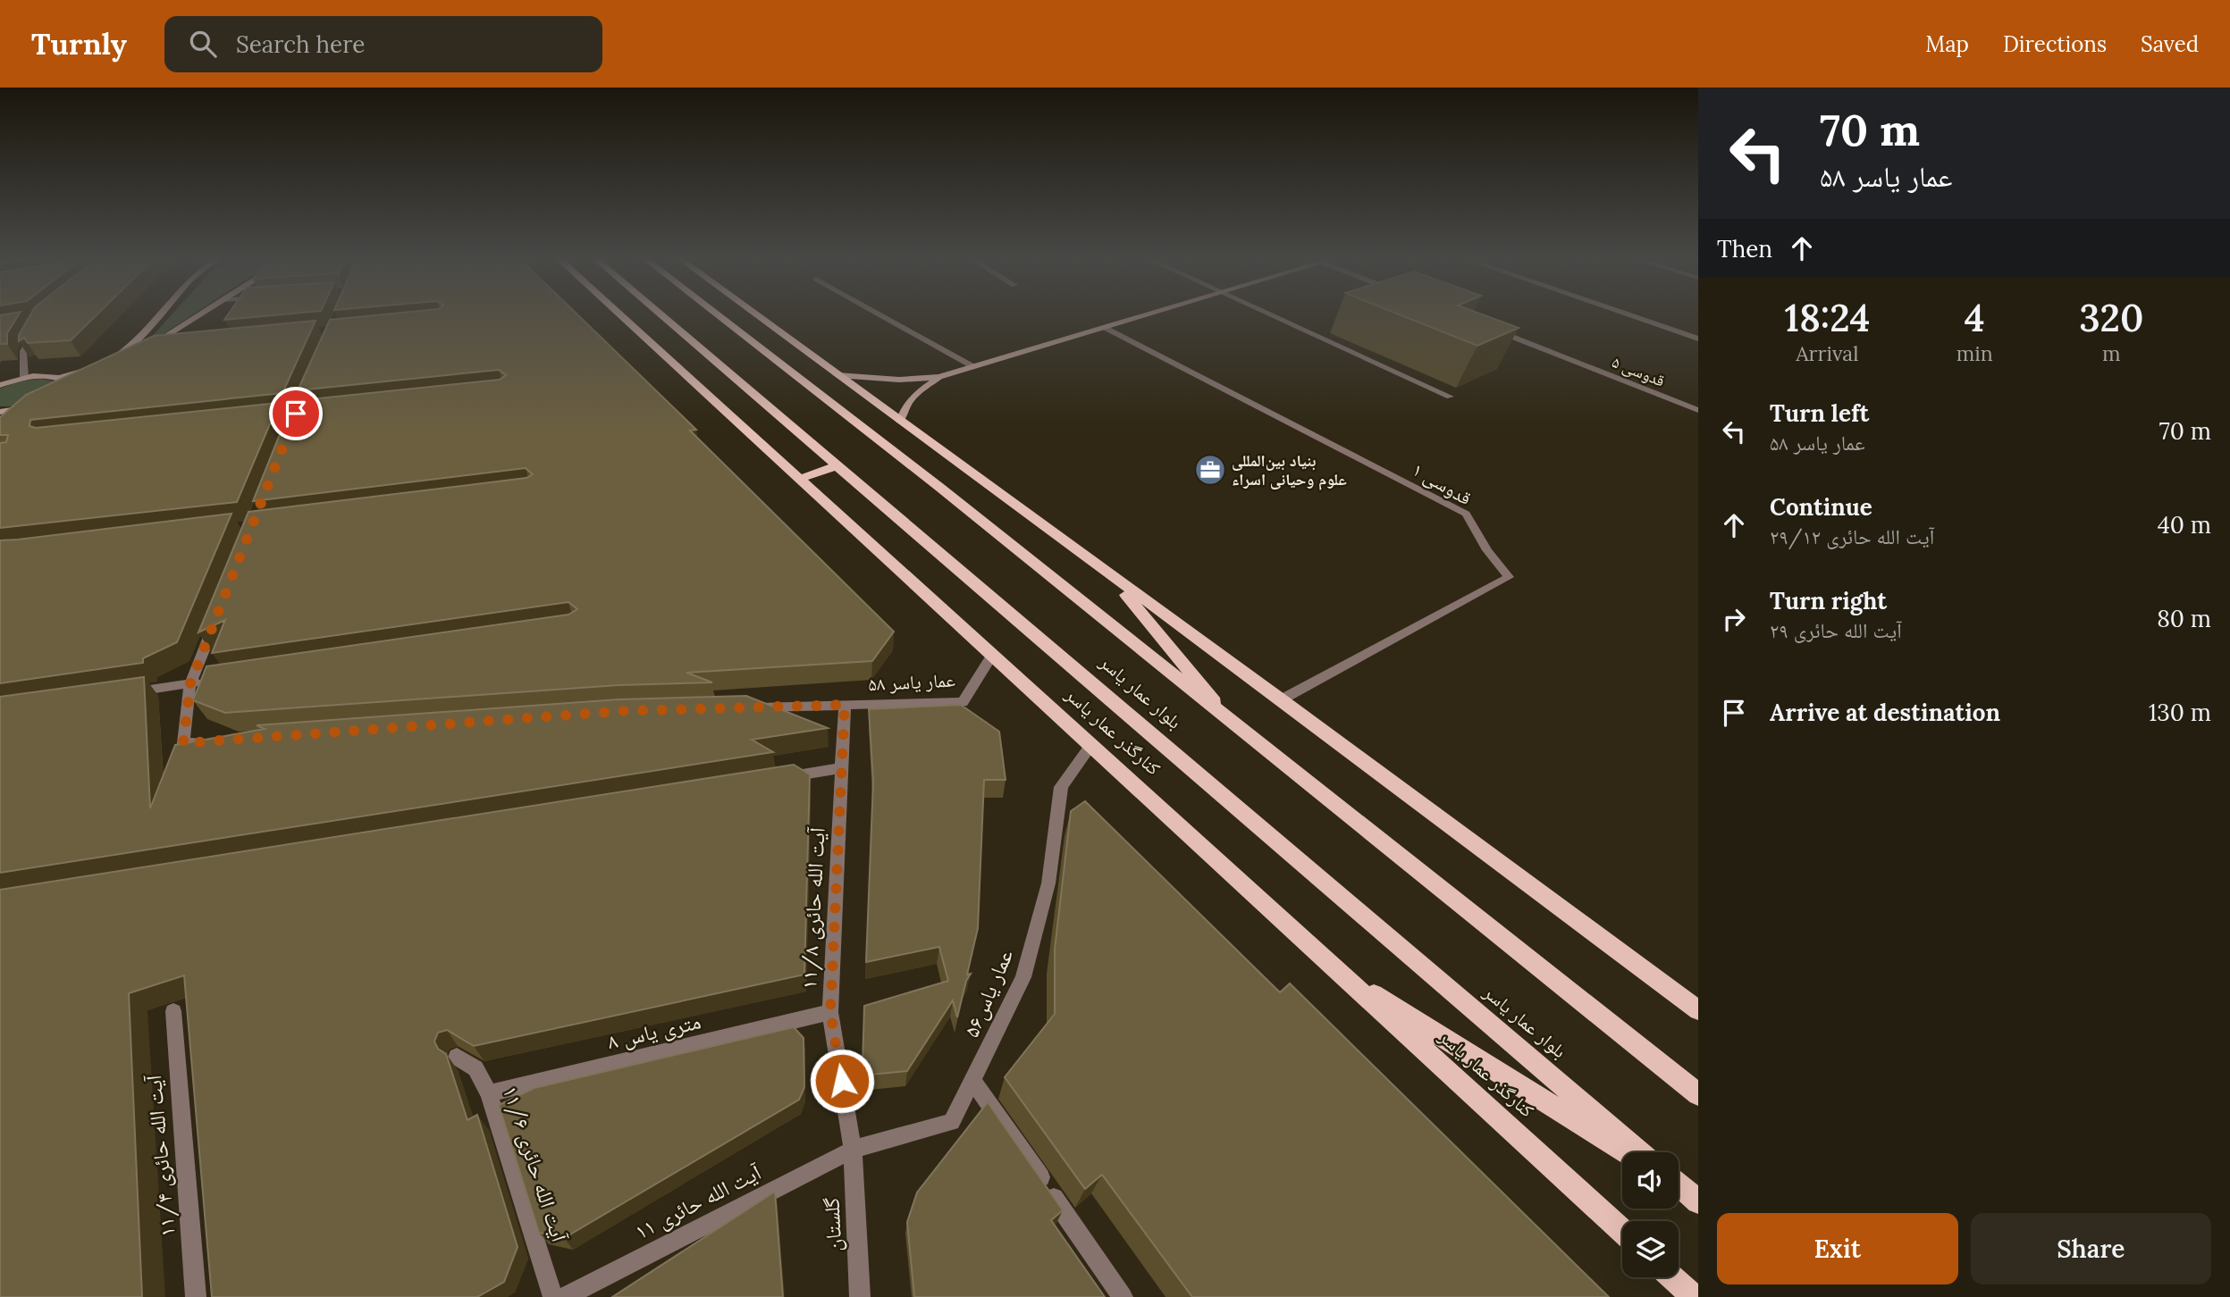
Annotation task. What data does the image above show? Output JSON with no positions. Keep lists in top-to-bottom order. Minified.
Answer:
{"streets":{"main road":["بلوار عمار یاسر","کنارگذر عمار یاسر"],"street":["قدوسی ۵","قدوسی ۱","عمار یاسر ۵۸","آیت الله حائری ۱۱/۸","عمار یاس۵۶","۸ متری یاس","آیت الله حائری ۱۱/۴","آیت الله حائری ۱۱/۶","آیت الله حائری ۱۱","گلستان"]},"crossings":[["عمار یاسر ۵۸","کنارگذر عمار یاسر"],["عمار یاسر ۵۸","آیت الله حائری ۱۱/۸"],["کنارگذر عمار یاسر","عمار یاس۵۶"],["آیت الله حائری ۱۱/۸","عمار یاس۵۶"],["آیت الله حائری ۱۱/۸","۸ متری یاس"],["آیت الله حائری ۱۱/۸","آیت الله حائری ۱۱"],["آیت الله حائری ۱۱/۸","گلستان"],["عمار یاس۵۶","آیت الله حائری ۱۱"],["عمار یاس۵۶","گلستان"],["۸ متری یاس","آیت الله حائری ۱۱/۶"],["آیت الله حائری ۱۱","گلستان"]],"places":{"office":["بنیاد بین‌المللی علوم وحیانی اسراء"]},"page":{"header":"Turnly","search":"Search here","nav":["Map","Directions","Saved"],"turn":["70 m","عمار یاسر ۵۸"],"then":"Then","eta":["18:24","Arrival","4","min","320","m"],"list":[{"name":"Turn left","note":"عمار یاسر ۵۸","value":"70 m"},{"name":"Continue","note":"آیت الله حائری ۲۹/۱۲","value":"40 m"},{"name":"Turn right","note":"آیت الله حائری ۲۹","value":"80 m"},{"name":"Arrive at destination","value":"130 m"}],"buttons":["Exit","Share"]}}
